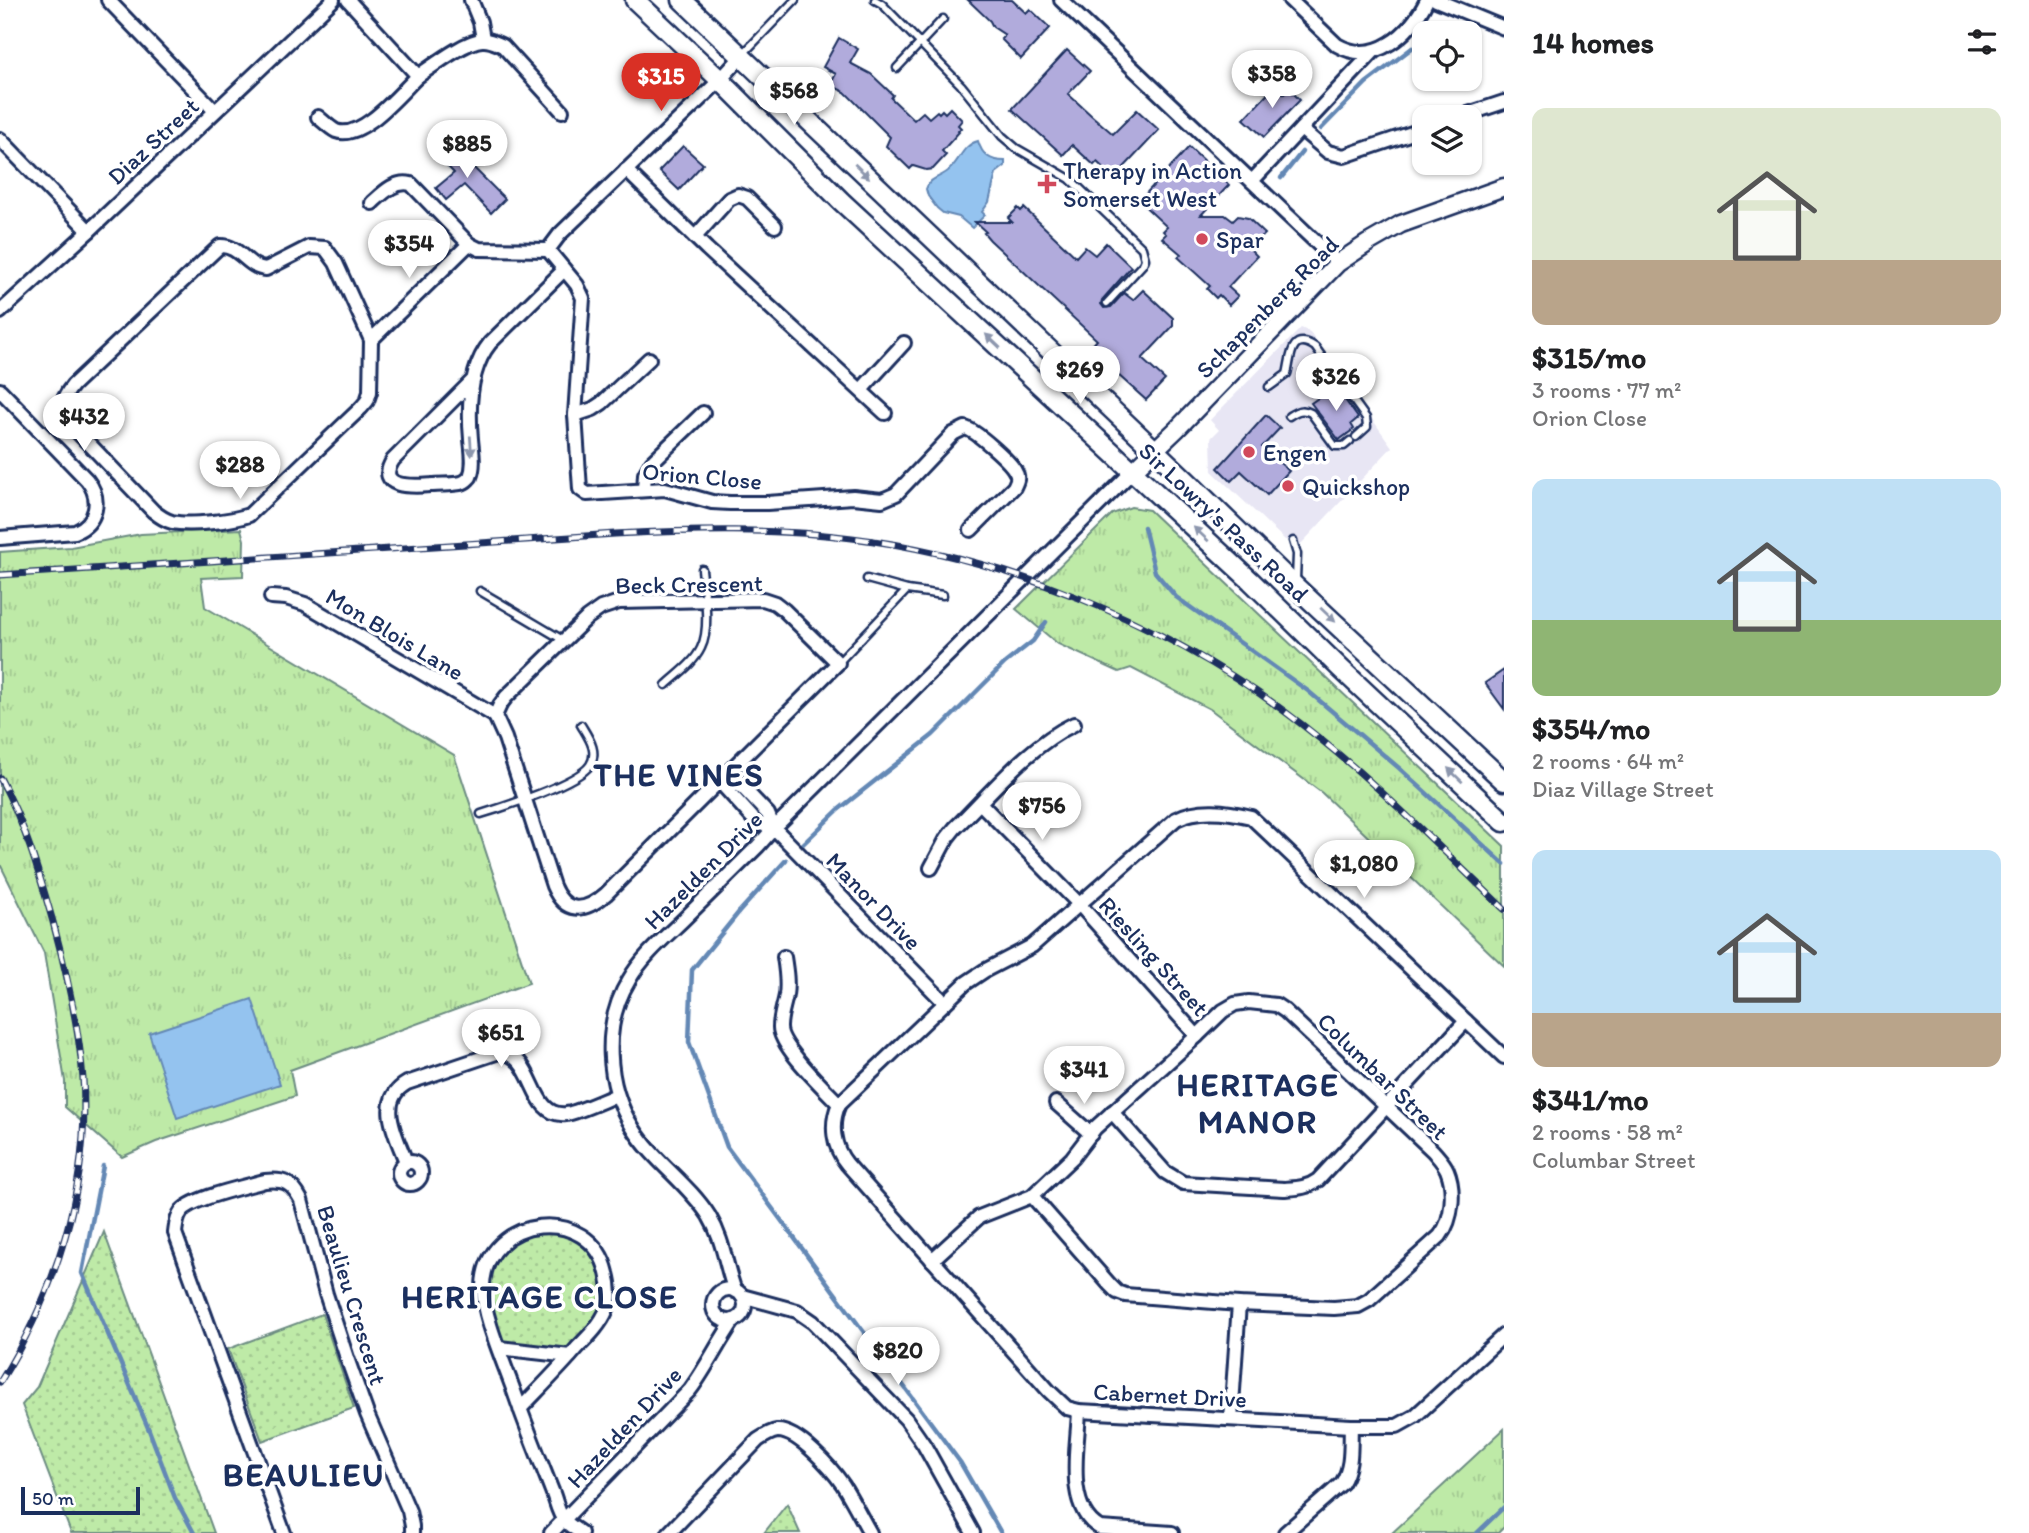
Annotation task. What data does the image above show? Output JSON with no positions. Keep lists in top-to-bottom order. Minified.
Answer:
{"streets":{"main road":["Sir Lowry's Pass Road"],"street":["Diaz Street","Schapenberg Road","Orion Close","Beck Crescent","Mon Blois Lane","Hazelden Drive","Manor Drive","Riesling Street","Columbar Street","Beaulieu Crescent","Cabernet Drive"]},"crossings":[["Schapenberg Road","Sir Lowry's Pass Road"],["Schapenberg Road","Hazelden Drive"],["Sir Lowry's Pass Road","Hazelden Drive"],["Beck Crescent","Mon Blois Lane"],["Hazelden Drive","Manor Drive"],["Riesling Street","Columbar Street"],["Columbar Street","Cabernet Drive"]],"districts":["THE VINES","HERITAGE MANOR","HERITAGE CLOSE","BEAULIEU"],"places":{"health":["Therapy in Action Somerset West"],"other":["Spar","Engen","Quickshop"]},"scale_bar":"50 m","page":{"heading":"14 homes","price":["$358","$315","$568","$885","$354","$269","$326","$432","$288","$756","$1,080","$651","$341","$820"],"list":[{"name":"$315/mo","note":"3 rooms · 77 m² · Orion Close"},{"name":"$354/mo","note":"2 rooms · 64 m² · Diaz Village Street"},{"name":"$341/mo","note":"2 rooms · 58 m² · Columbar Street"}],"scale":"50 m"}}
